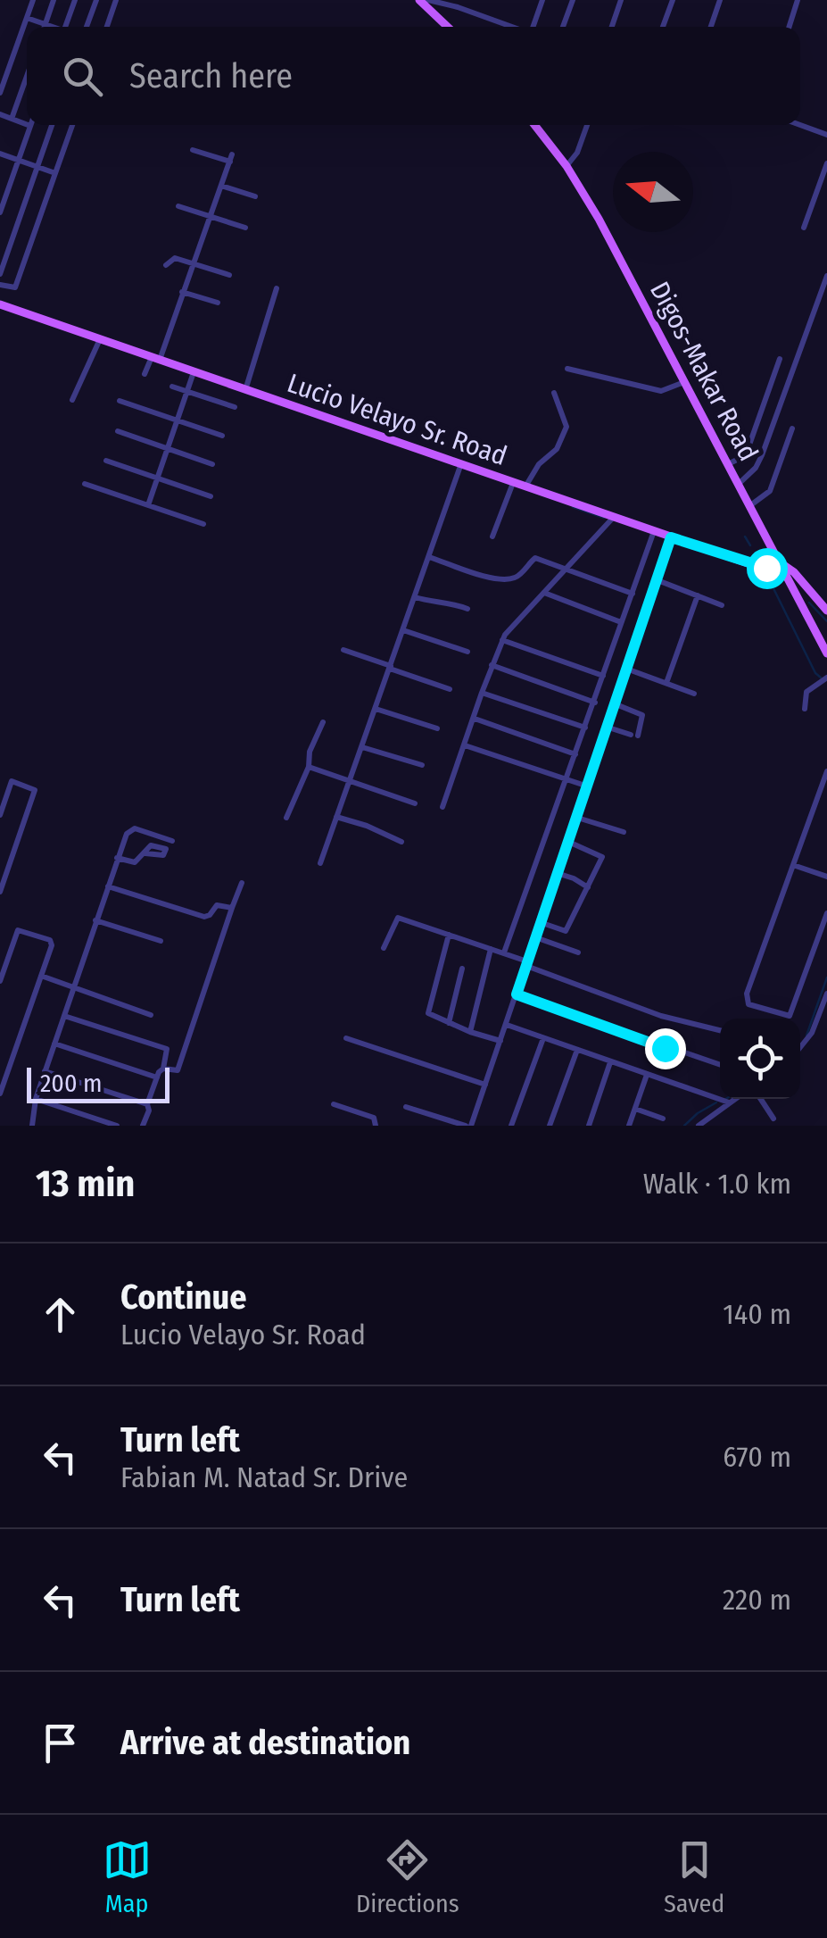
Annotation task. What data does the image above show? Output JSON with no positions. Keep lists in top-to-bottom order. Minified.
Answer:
{"streets":{"main road":["Digos-Makar Road","Lucio Velayo Sr. Road"]},"crossings":[["Digos-Makar Road","Lucio Velayo Sr. Road"]],"scale_bar":"200 m","north":"left","page":{"search":"Search here","scale":"200 m","heading":["13 min","Walk · 1.0 km"],"list":[["Continue","Lucio Velayo Sr. Road","140 m"],["Turn left","Fabian M. Natad Sr. Drive","670 m"],["Turn left","220 m"],"Arrive at destination"],"nav":["Map","Directions","Saved"]}}
